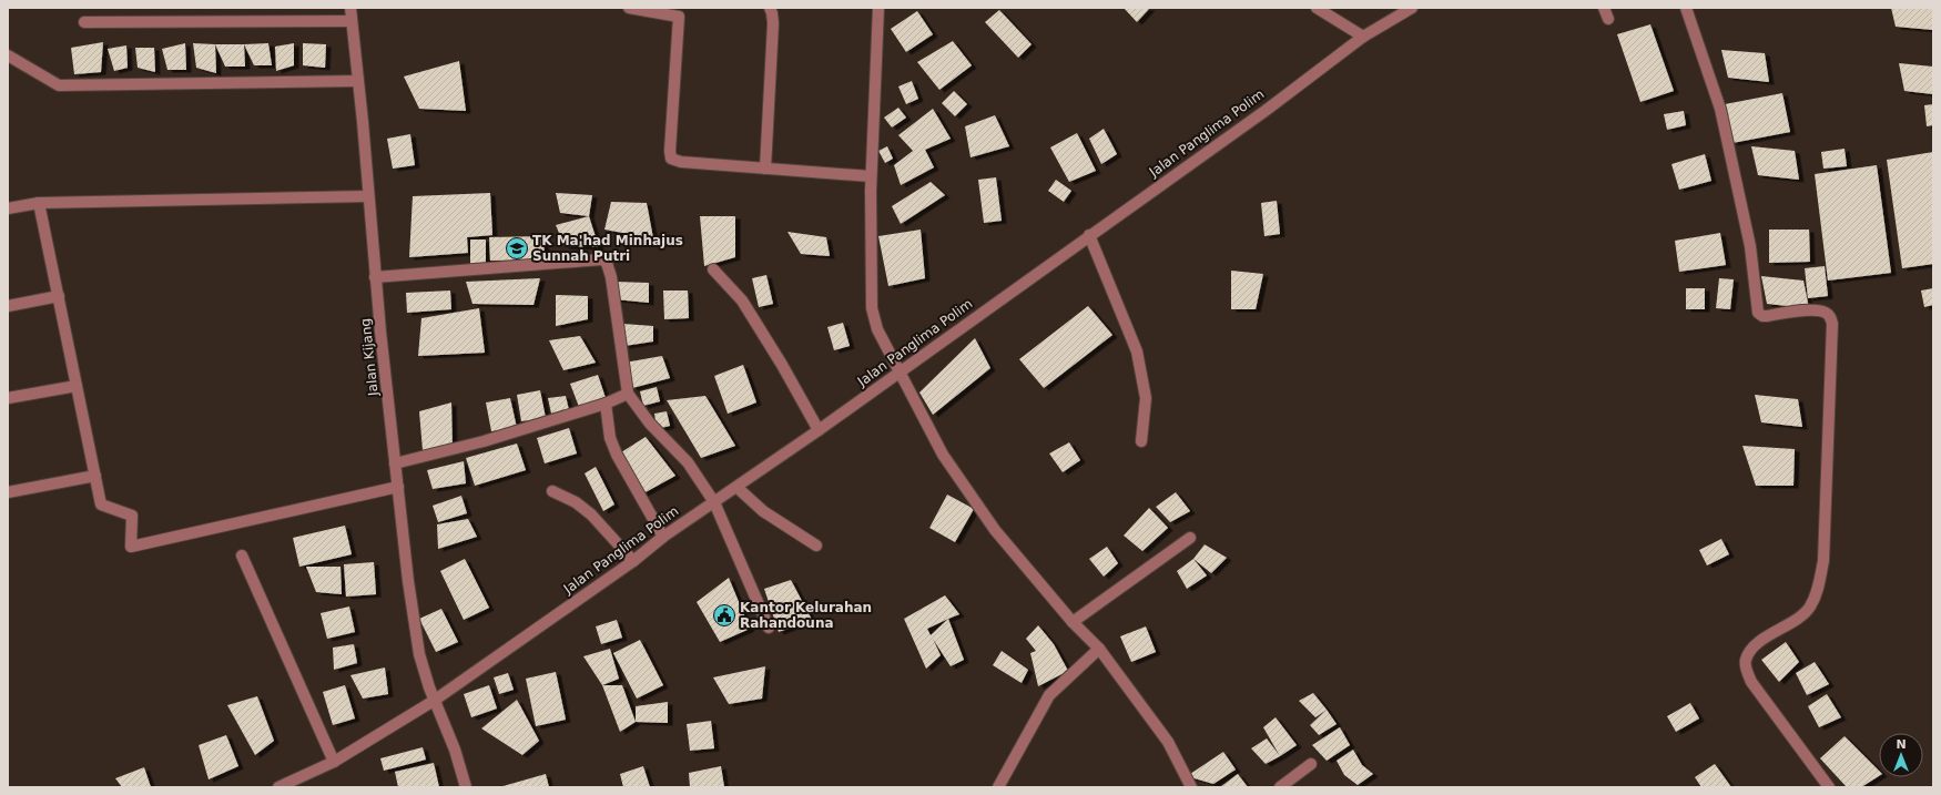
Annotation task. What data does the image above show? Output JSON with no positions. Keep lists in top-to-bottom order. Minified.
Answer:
{"streets":{"street":["Jalan Panglima Polim","Jalan Kijang"]},"crossings":[["Jalan Panglima Polim","Jalan Kijang"]],"places":{"school or university":["TK Ma'had Minhajus Sunnah Putri"],"public building":["Kantor Kelurahan Rahandouna"]},"north":"top"}
